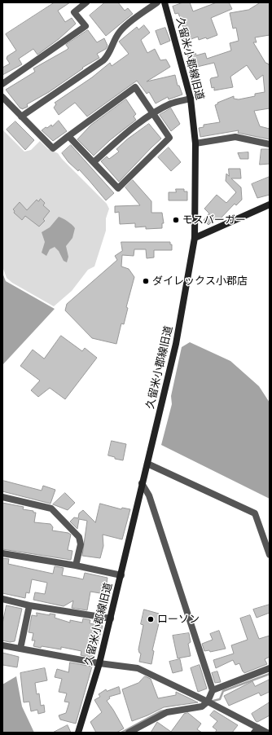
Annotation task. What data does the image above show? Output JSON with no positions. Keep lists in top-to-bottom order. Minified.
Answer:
{"streets":{"street":["久留米小郡線旧道"]},"places":["モスバーガー","ダイレックス小郡店","ローソン"]}
